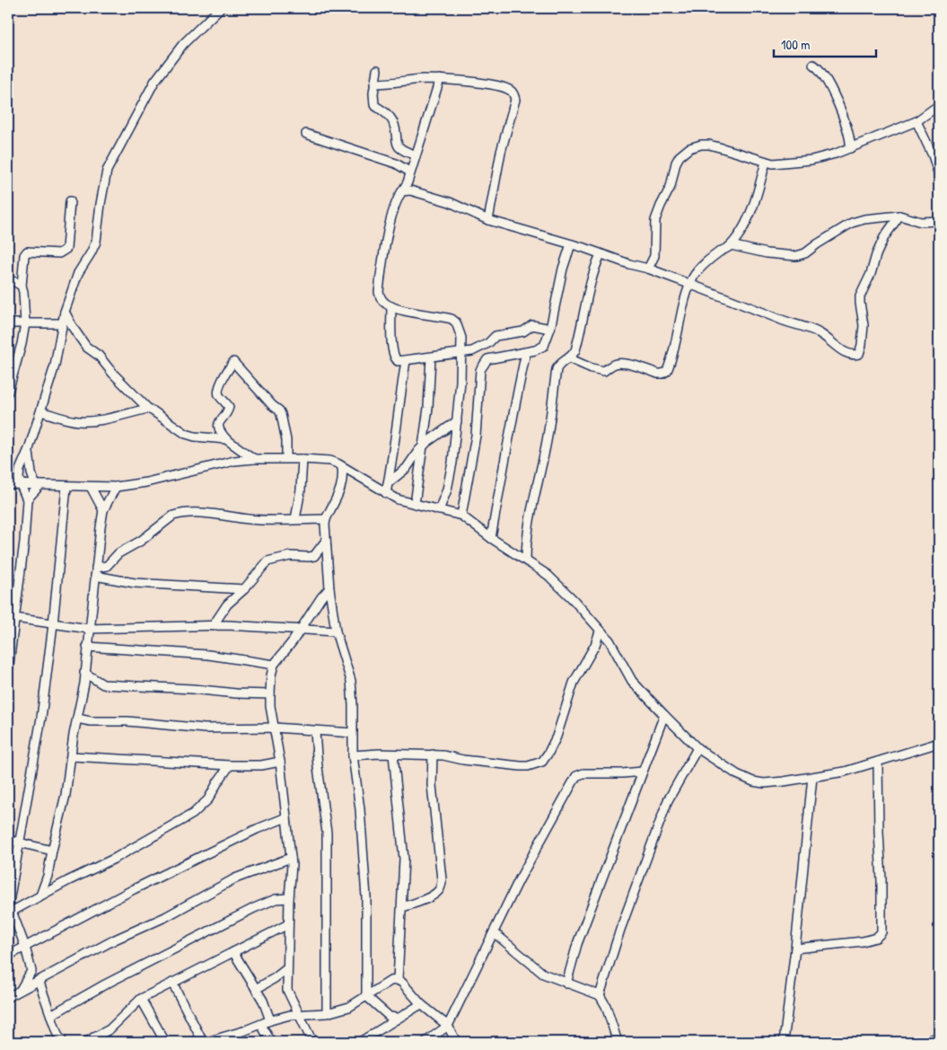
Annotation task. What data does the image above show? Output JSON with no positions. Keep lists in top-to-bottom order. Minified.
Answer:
{"scale_bar":"100 m"}
